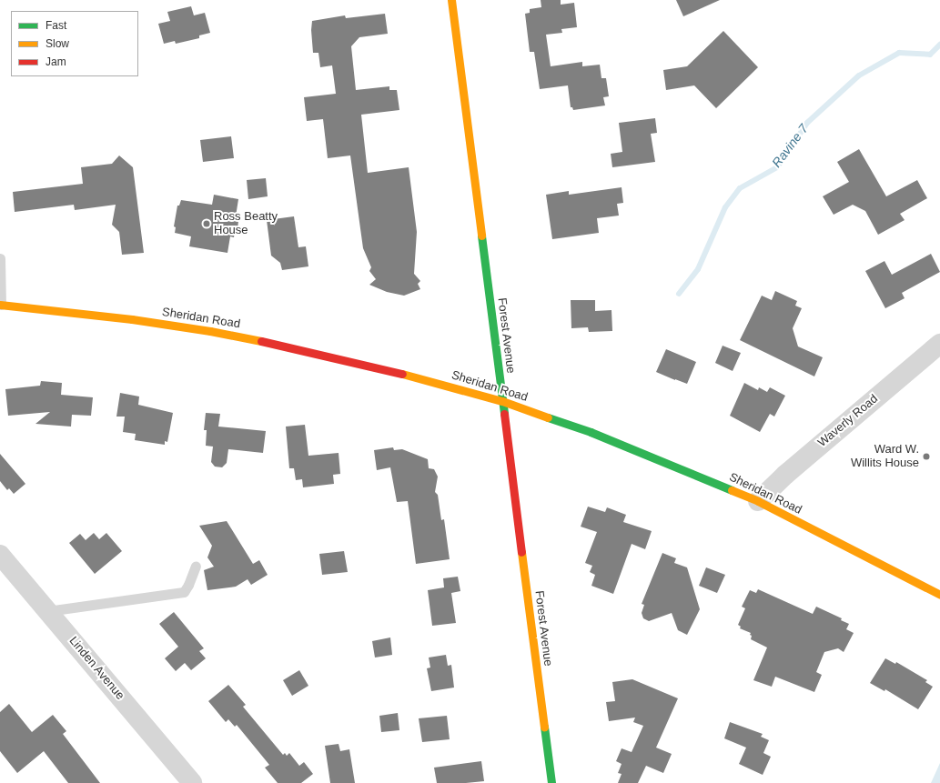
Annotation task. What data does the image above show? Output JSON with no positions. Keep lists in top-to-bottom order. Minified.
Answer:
{"streets":{"street":["Sheridan Road","Forest Avenue","Waverly Road","Linden Avenue"]},"crossings":[["Sheridan Road","Forest Avenue"],["Sheridan Road","Waverly Road"]],"water":["Ravine 7"],"places":["Ross Beatty House","Ward W. Willits House"],"legend":["Fast","Slow","Jam"]}
